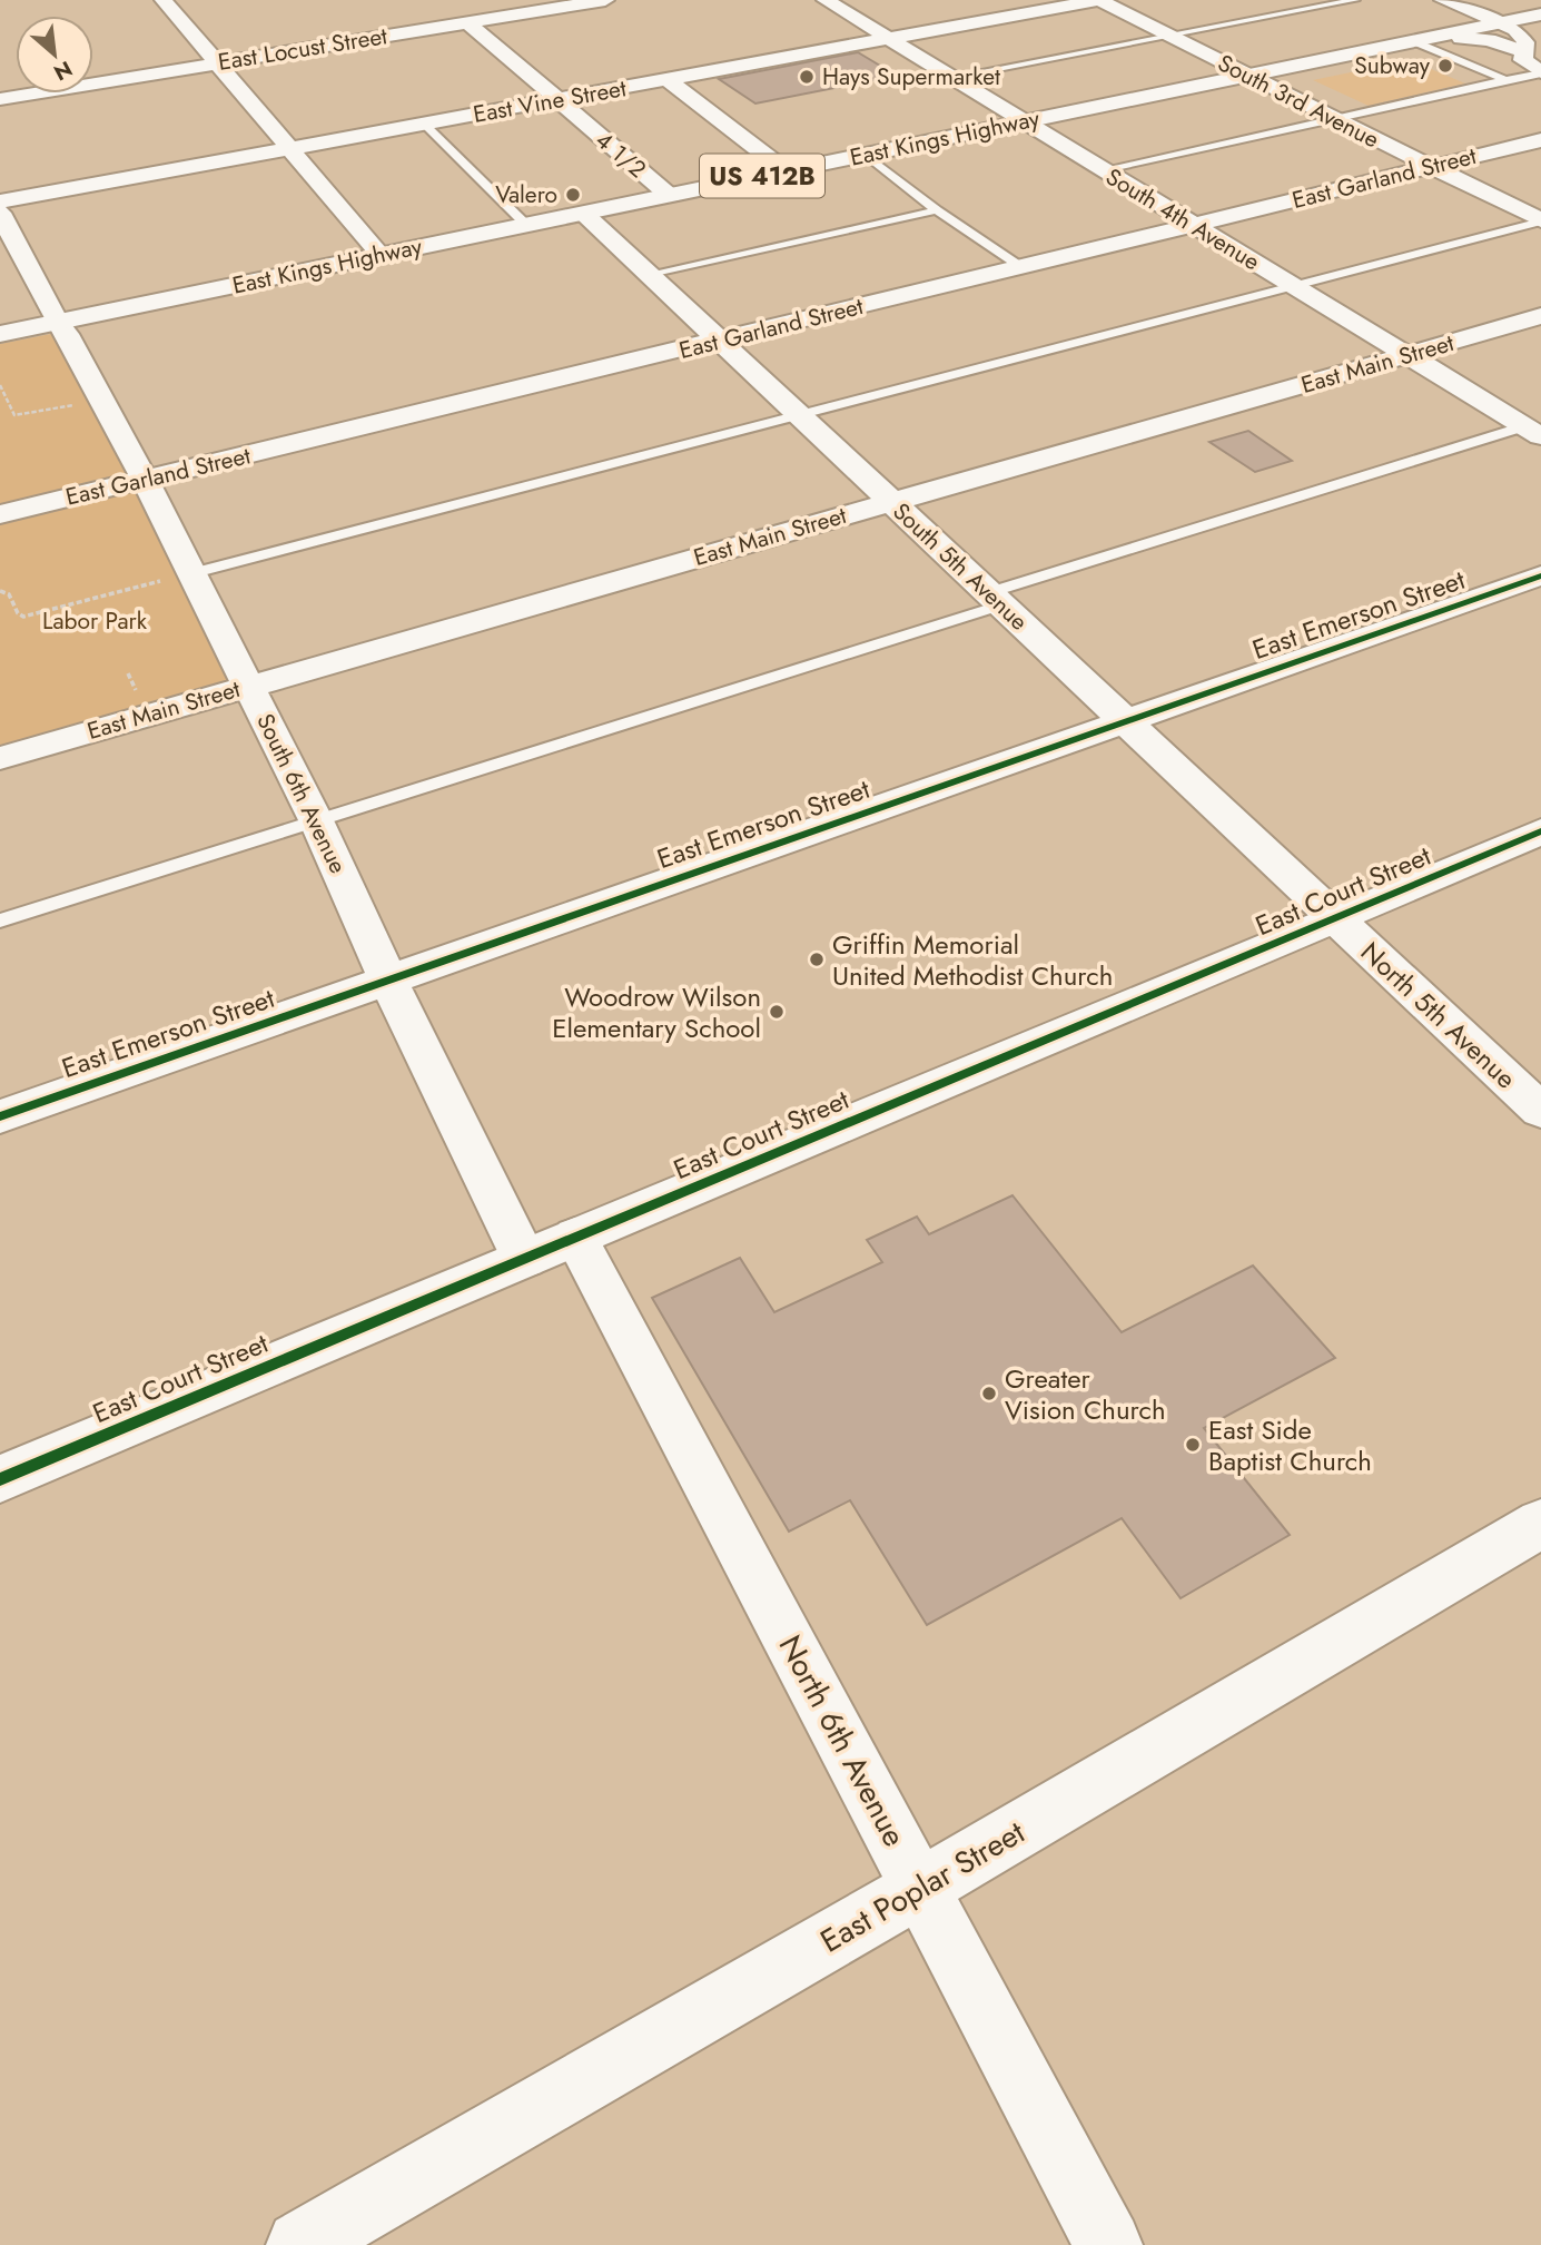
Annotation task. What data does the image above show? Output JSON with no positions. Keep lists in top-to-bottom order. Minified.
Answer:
{"streets":{"street":["East Locust Street","East Vine Street","South 3rd Avenue","East Kings Highway","4 1/2","US 412B","East Garland Street","South 4th Avenue","East Main Street","South 5th Avenue","East Emerson Street","South 6th Avenue","East Court Street","North 5th Avenue","North 6th Avenue","East Poplar Street"]},"crossings":[["East Locust Street","4 1/2"],["East Vine Street","South 3rd Avenue"],["East Vine Street","4 1/2"],["East Vine Street","South 4th Avenue"],["South 3rd Avenue","East Kings Highway"],["South 3rd Avenue","East Garland Street"],["East Kings Highway","4 1/2"],["East Kings Highway","South 4th Avenue"],["East Kings Highway","South 5th Avenue"],["East Kings Highway","South 6th Avenue"],["East Garland Street","South 4th Avenue"],["East Garland Street","South 5th Avenue"],["East Garland Street","South 6th Avenue"],["South 4th Avenue","East Main Street"],["East Main Street","South 5th Avenue"],["East Main Street","South 6th Avenue"],["South 5th Avenue","East Emerson Street"],["South 5th Avenue","East Court Street"],["South 5th Avenue","North 5th Avenue"],["East Emerson Street","South 6th Avenue"],["South 6th Avenue","East Court Street"],["East Court Street","North 5th Avenue"],["East Court Street","North 6th Avenue"],["North 6th Avenue","East Poplar Street"]],"parks":["Labor Park"],"places":["Subway","Hays Supermarket","Valero","Griffin Memorial United Methodist Church","Woodrow Wilson Elementary School","Greater Vision Church","East Side Baptist Church"],"north":"bottom right"}
